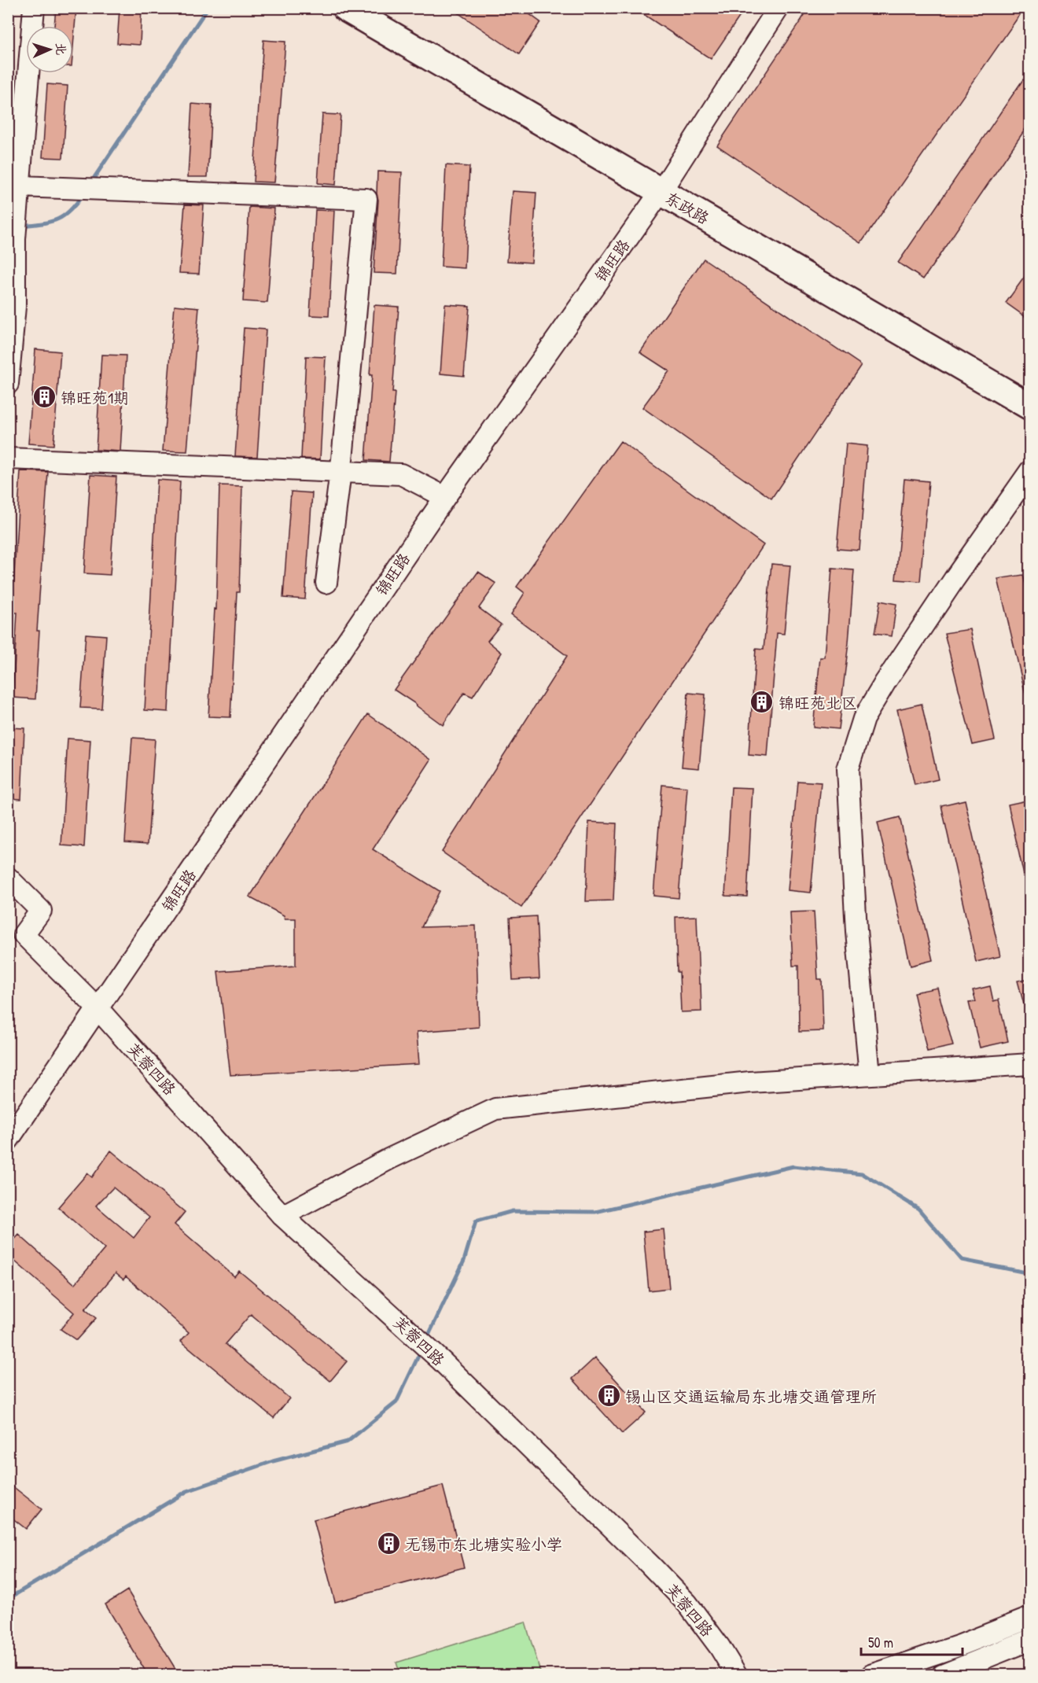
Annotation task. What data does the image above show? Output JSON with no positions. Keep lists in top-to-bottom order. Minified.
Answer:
{"streets":{"main road":["东政路"],"street":["锦旺路","芙蓉四路"]},"crossings":[["东政路","锦旺路"],["锦旺路","芙蓉四路"]],"places":{"building":["锦旺苑1期","锦旺苑北区","锡山区交通运输局东北塘交通管理所","无锡市东北塘实验小学"]},"scale_bar":"50 m","north":"right"}
